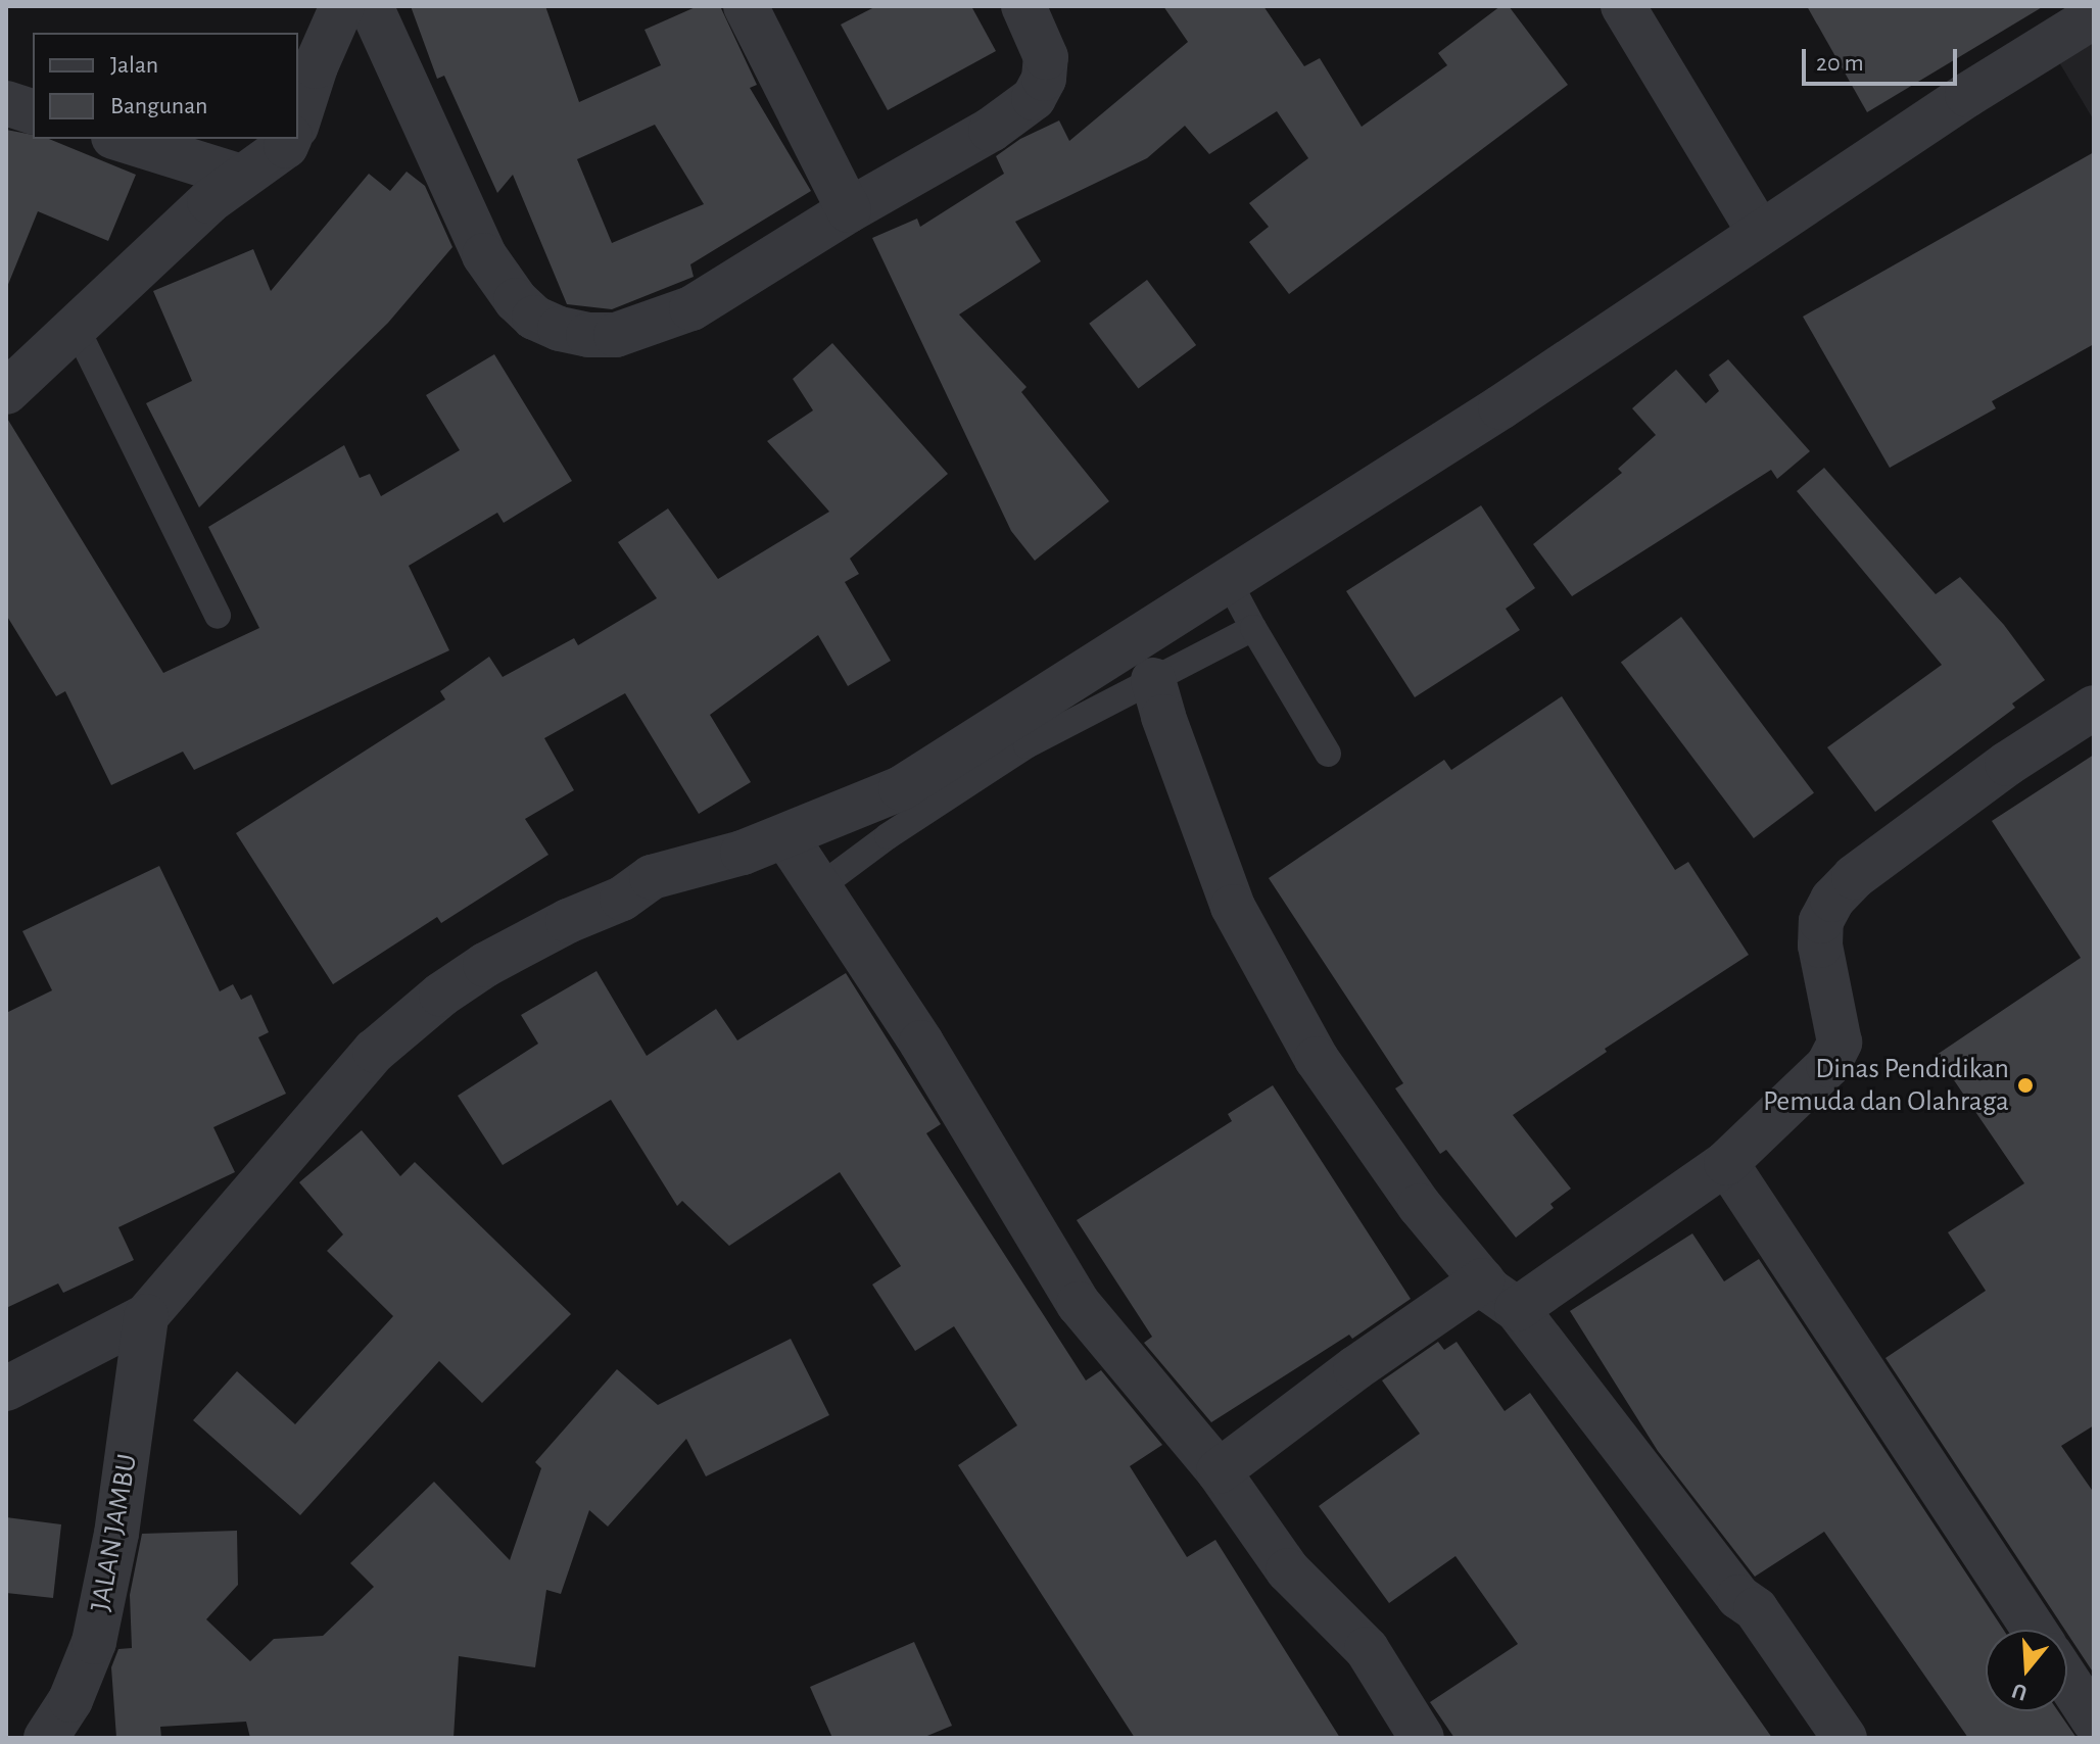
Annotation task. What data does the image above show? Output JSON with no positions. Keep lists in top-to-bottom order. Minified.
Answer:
{"streets":{"street":["JALAN JAMBU"]},"places":["Dinas Pendidikan Pemuda dan Olahraga"],"legend":["Jalan","Bangunan"],"scale_bar":"20 m","north":"bottom"}
